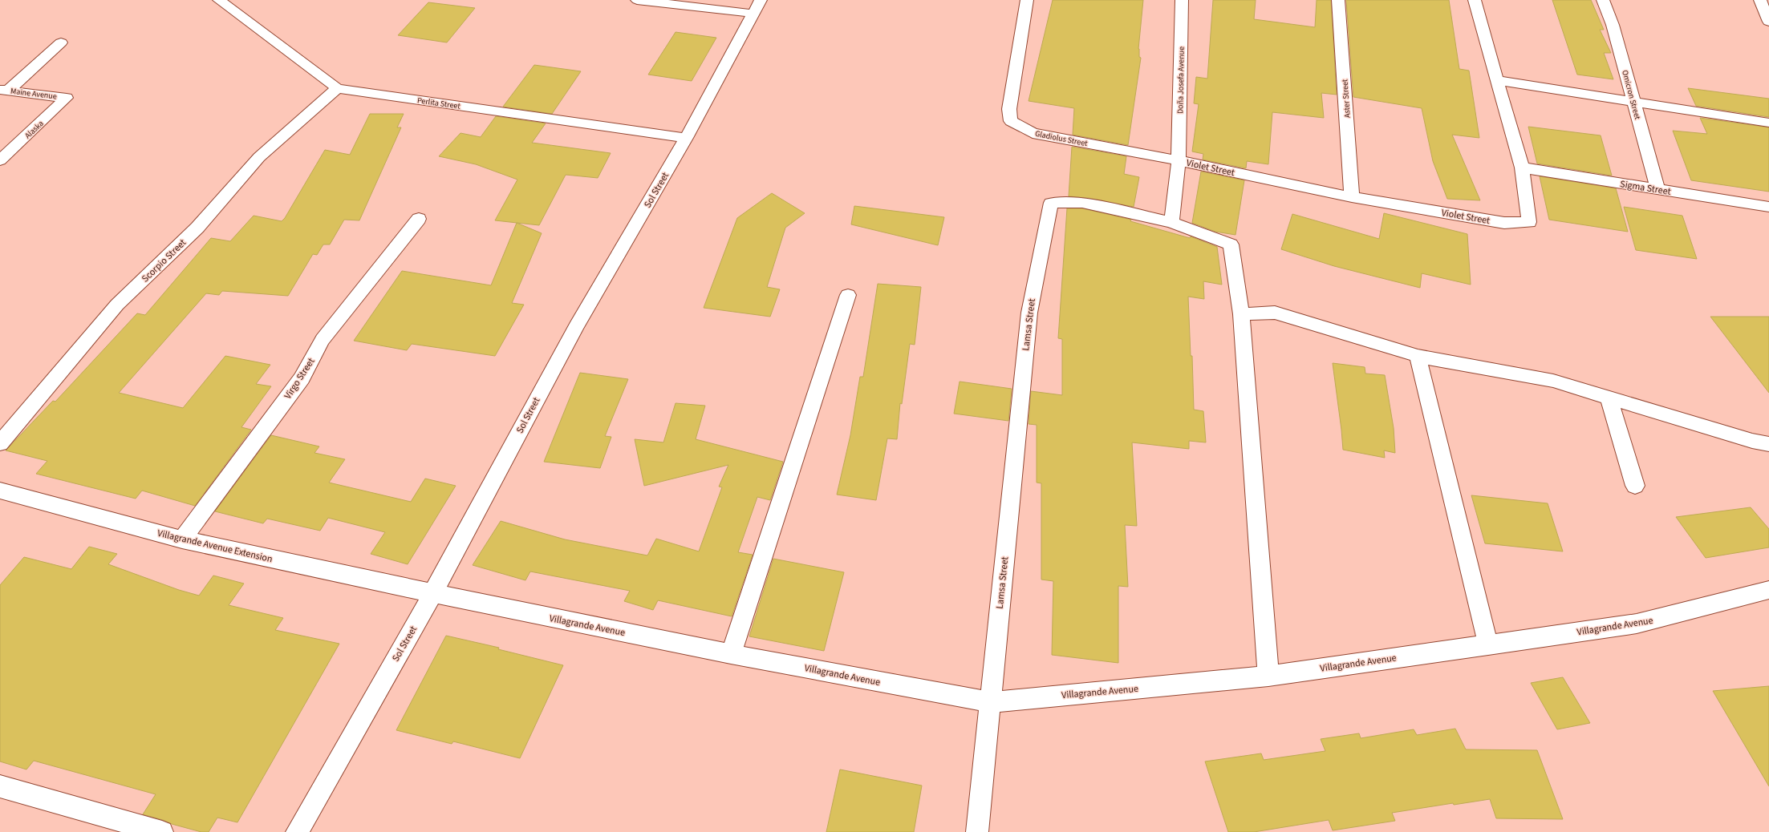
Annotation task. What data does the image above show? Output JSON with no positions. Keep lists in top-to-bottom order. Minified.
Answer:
{"streets":{"street":["Doña Josefa Avenue","Maine Avenue","Omicron Street","Aster Street","Perlita Street","Alaska","Gladiolus Street","Violet Street","Sigma Street","Sol Street","Scorpio Street","Lamsa Street","Virgo Street","Villagrande Avenue Extension","Villagrande Avenue"]},"crossings":[["Doña Josefa Avenue","Gladiolus Street"],["Doña Josefa Avenue","Violet Street"],["Doña Josefa Avenue","Lamsa Street"],["Maine Avenue","Alaska"],["Omicron Street","Sigma Street"],["Aster Street","Violet Street"],["Perlita Street","Sol Street"],["Perlita Street","Scorpio Street"],["Gladiolus Street","Violet Street"],["Violet Street","Sigma Street"],["Sol Street","Villagrande Avenue Extension"],["Sol Street","Villagrande Avenue"],["Lamsa Street","Villagrande Avenue"],["Virgo Street","Villagrande Avenue Extension"],["Villagrande Avenue Extension","Villagrande Avenue"]]}
